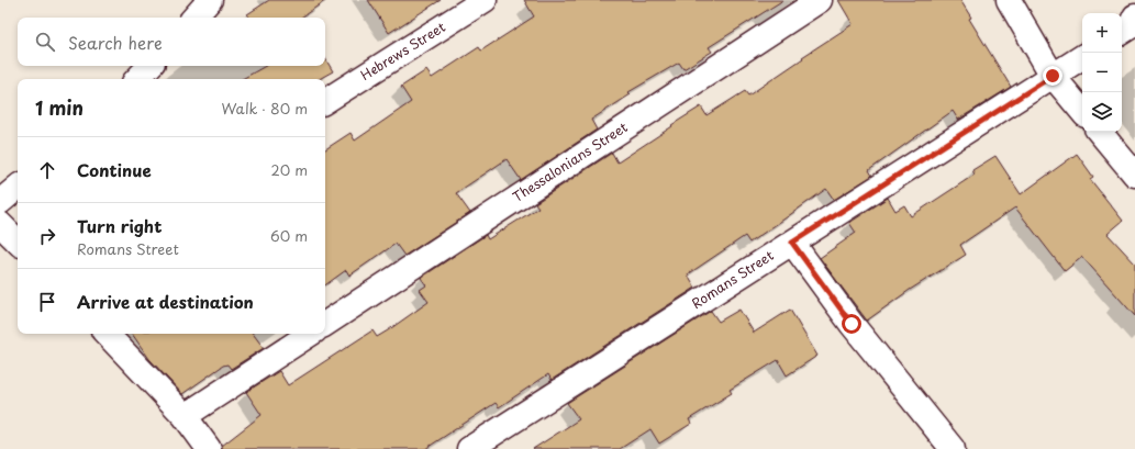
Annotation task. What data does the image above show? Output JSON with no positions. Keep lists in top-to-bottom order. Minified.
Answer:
{"streets":{"street":["Hebrews Street","Thessalonians Street","Romans Street"]},"page":{"map_buttons":["+","−"],"search":"Search here","heading":["1 min","Walk · 80 m"],"list":[["Continue","20 m"],["Turn right","Romans Street","60 m"],"Arrive at destination"]}}
